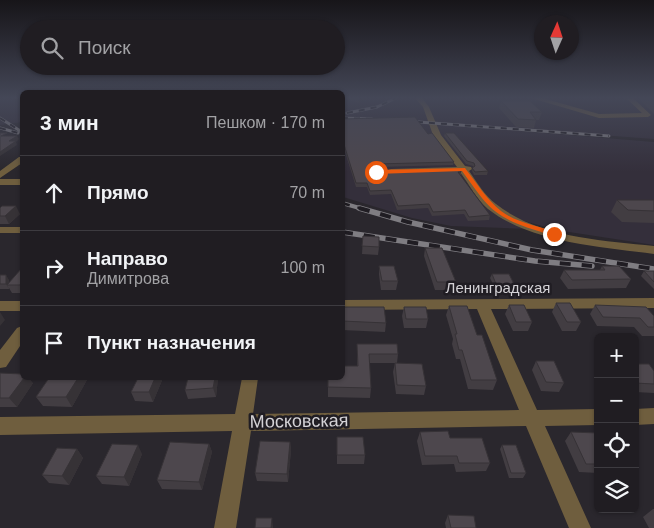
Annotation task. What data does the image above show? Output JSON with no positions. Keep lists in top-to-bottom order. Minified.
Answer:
{"streets":{"street":["Ленинградская","Московская"]},"north":"top","page":{"search":"Поиск","heading":["3 мин","Пешком · 170 m"],"list":[["Прямо","70 m"],["Направо","Димитрова","100 m"],"Пункт назначения"],"map_buttons":["+","−"]}}
